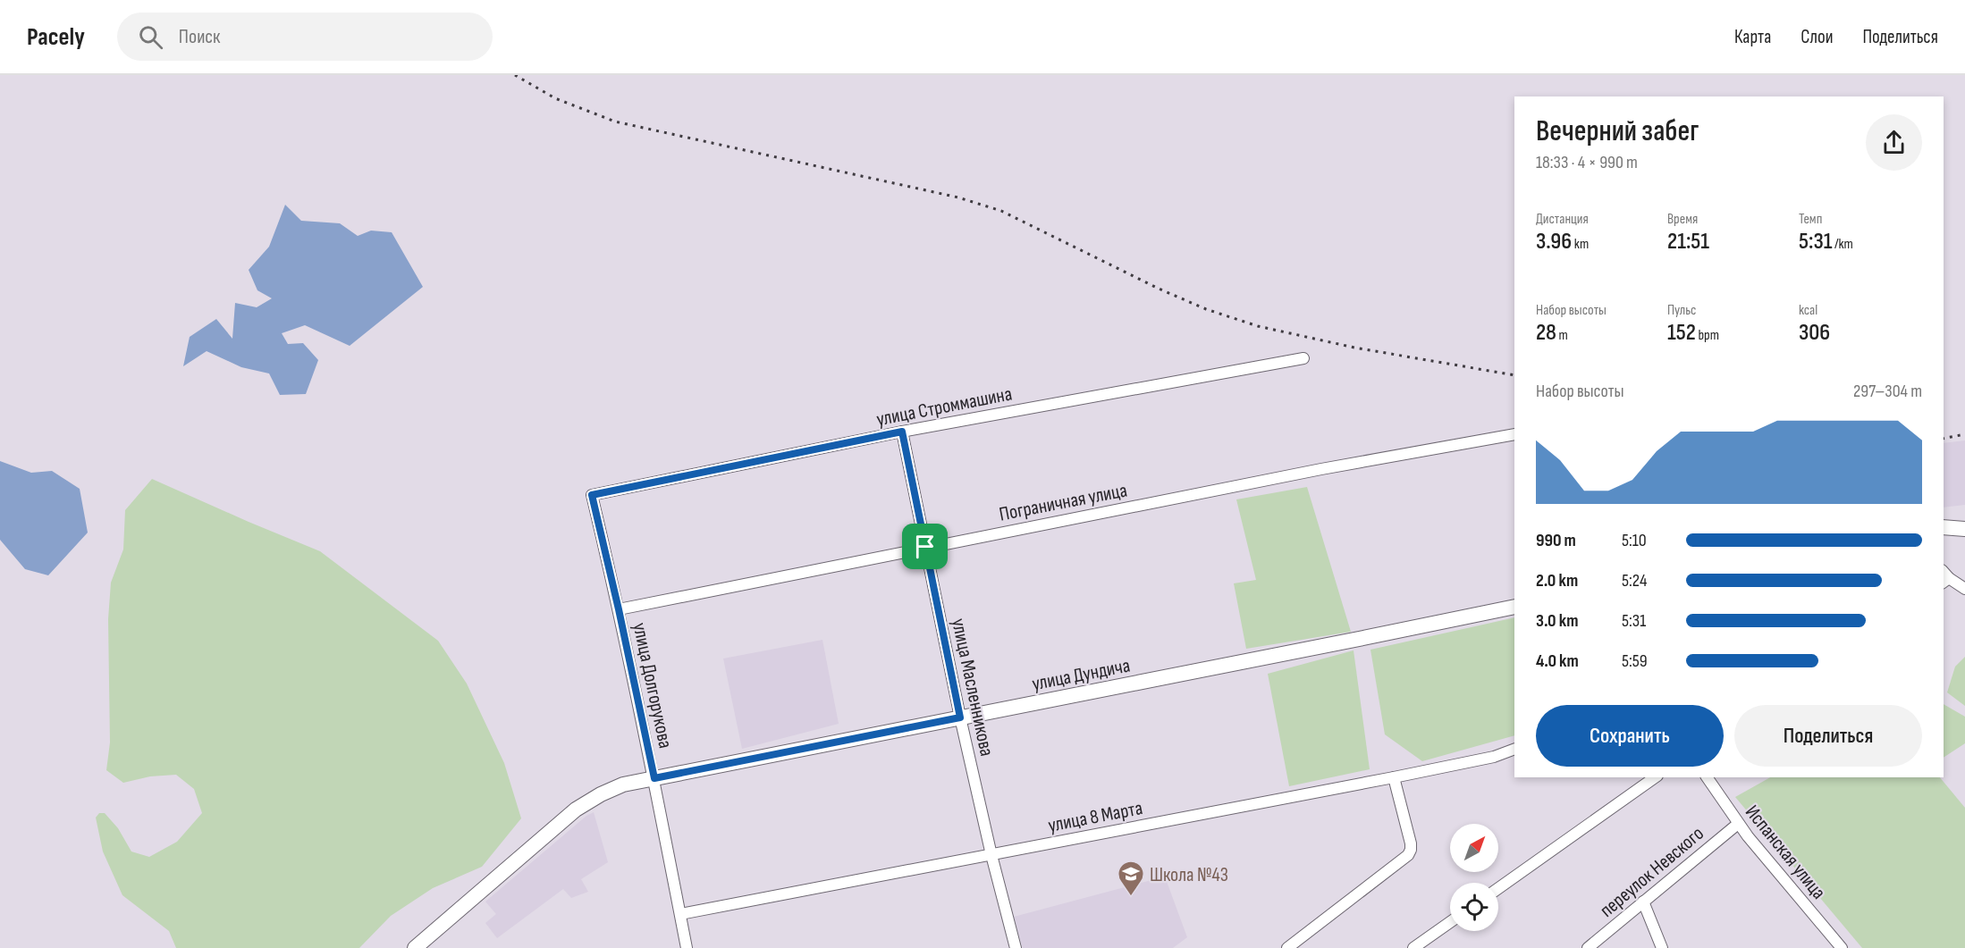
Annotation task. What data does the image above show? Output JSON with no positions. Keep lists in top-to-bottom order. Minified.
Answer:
{"streets":{"main road":["улица Дундича"],"street":["улица Строммашина","Пограничная улица","улица Долгорукова","улица Масленникова","улица 8 Марта","Испанская улица","переулок Невского"]},"crossings":[["улица Строммашина","улица Долгорукова"],["улица Строммашина","улица Масленникова"],["Пограничная улица","улица Долгорукова"],["Пограничная улица","улица Масленникова"],["улица Дундича","улица Долгорукова"],["улица Дундича","улица Масленникова"],["улица Долгорукова","улица 8 Марта"],["улица Масленникова","улица 8 Марта"],["Испанская улица","переулок Невского"]],"places":{"school or university":["Школа №43"]},"north":"top right","page":{"header":"Pacely","search":"Поиск","nav":["Карта","Слои","Поделиться"],"heading":["Вечерний забег","18:33 · 4 × 990 m"],"stats":[["Дистанция","3.96 km"],["Время","21:51"],["Темп","5:31 /km"],["Набор высоты","28 m"],["Пульс","152 bpm"],["kcal","306"]],"chart":["Набор высоты","297–304 m"],"list":[{"name":"990 m","note":"5:10"},{"name":"2.0 km","note":"5:24"},{"name":"3.0 km","note":"5:31"},{"name":"4.0 km","note":"5:59"}],"buttons":["Сохранить","Поделиться"]}}
